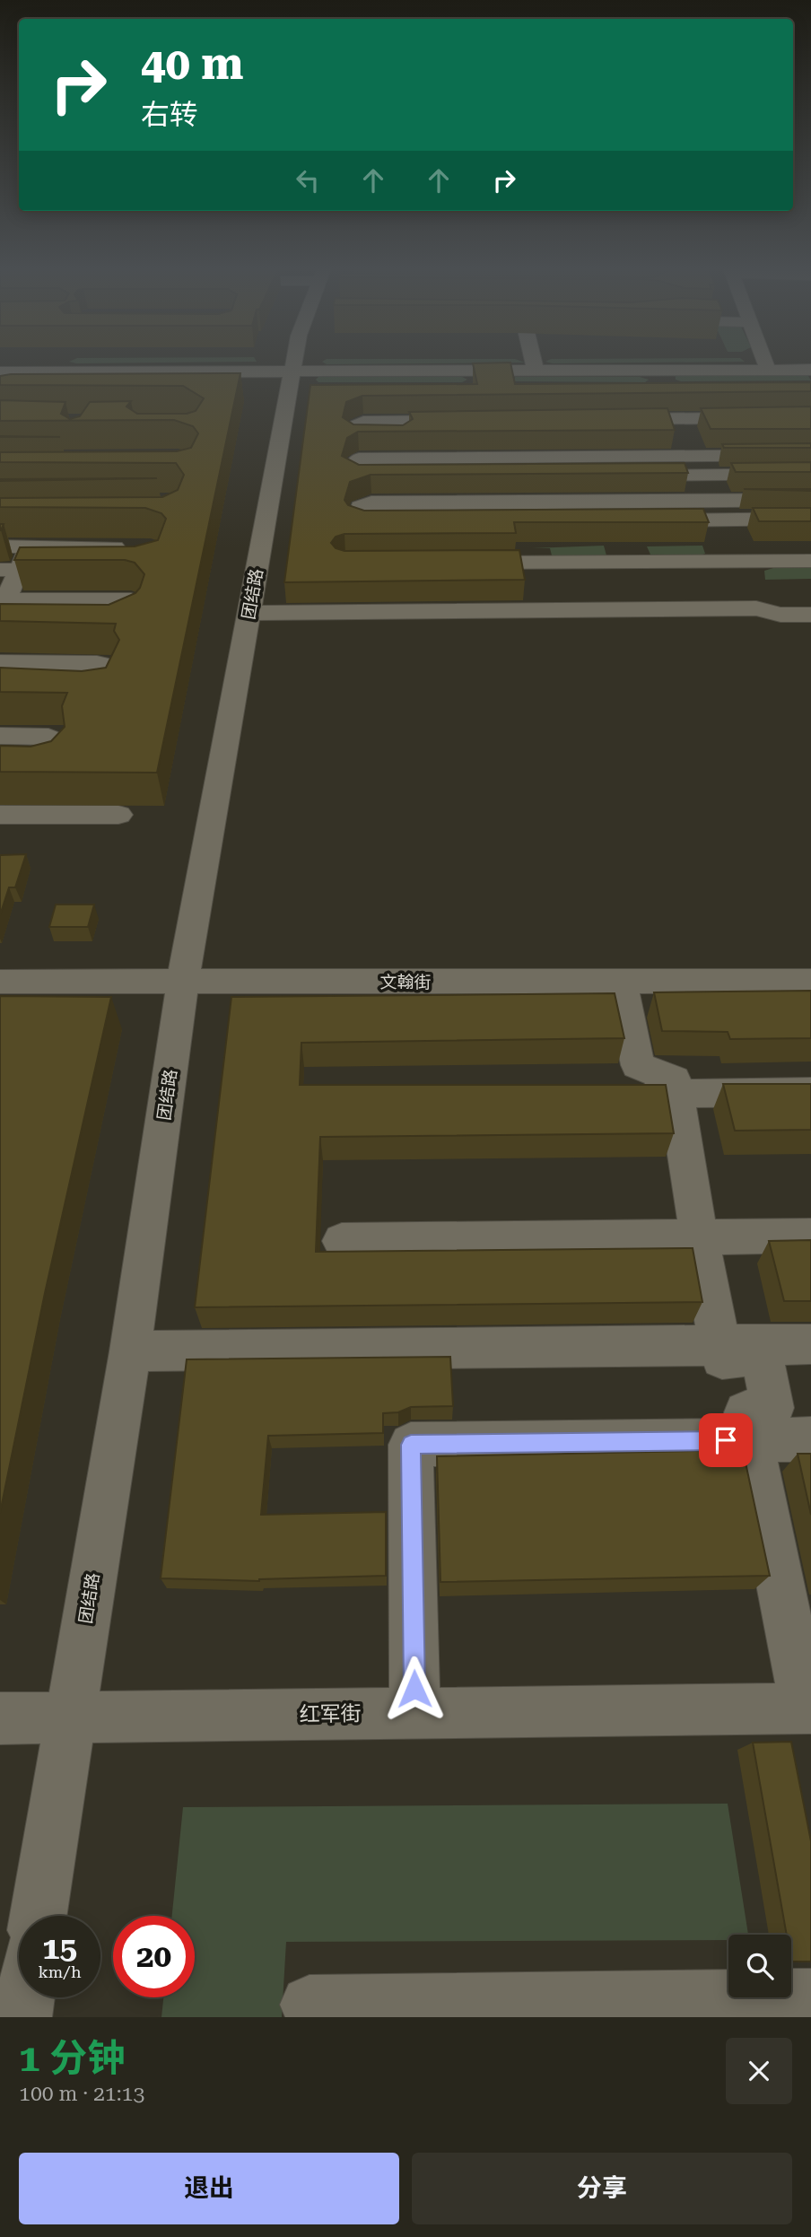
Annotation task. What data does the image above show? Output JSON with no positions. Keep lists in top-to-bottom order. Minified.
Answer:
{"streets":{"street":["团结路","文翰街","红军街"]},"crossings":[["团结路","文翰街"],["团结路","红军街"]],"page":{"turn":["40 m","右转"],"speed":"15 km/h","limit":"20","heading":["1 分钟","100 m · 21:13"],"buttons":["退出","分享"]}}
